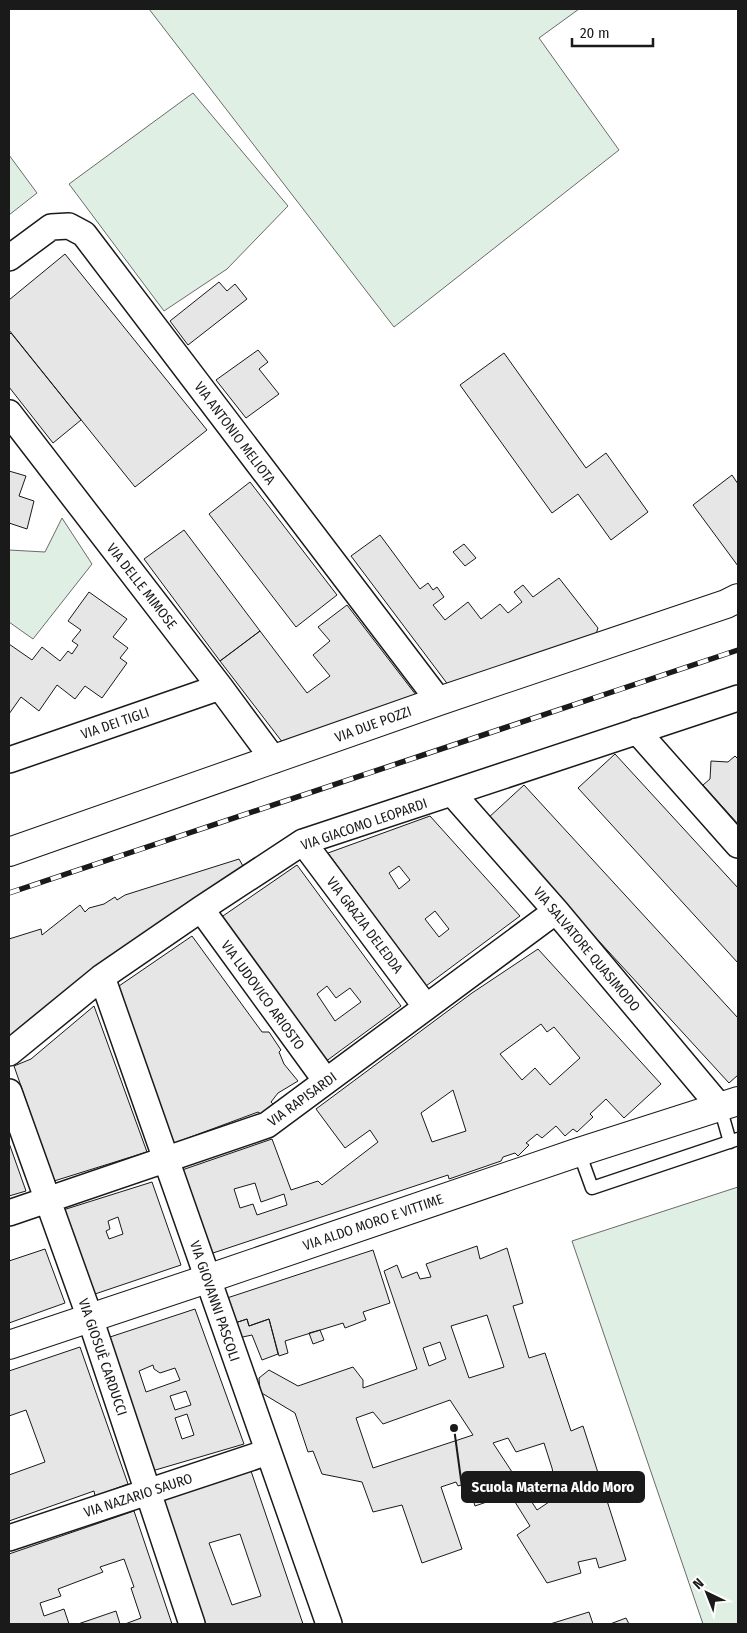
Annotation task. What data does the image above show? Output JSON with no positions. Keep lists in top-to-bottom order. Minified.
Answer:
{"streets":{"street":["VIA ANTONIO MELIOTA","VIA DELLE MIMOSE","VIA DEI TIGLI","VIA DUE POZZI","VIA GIACOMO LEOPARDI","VIA GRAZIA DELEDDA","VIA SALVATORE QUASIMODO","VIA LUDOVICO ARIOSTO","VIA RAPISARDI","VIA ALDO MORO E VITTIME","VIA GIOVANNI PASCOLI","VIA GIOSUÈ CARDUCCI","VIA NAZARIO SAURO"]},"crossings":[["VIA ANTONIO MELIOTA","VIA DUE POZZI"],["VIA DELLE MIMOSE","VIA DEI TIGLI"],["VIA DELLE MIMOSE","VIA DUE POZZI"],["VIA GIACOMO LEOPARDI","VIA GRAZIA DELEDDA"],["VIA GIACOMO LEOPARDI","VIA SALVATORE QUASIMODO"],["VIA GIACOMO LEOPARDI","VIA LUDOVICO ARIOSTO"],["VIA GIACOMO LEOPARDI","VIA GIOVANNI PASCOLI"],["VIA GRAZIA DELEDDA","VIA RAPISARDI"],["VIA SALVATORE QUASIMODO","VIA RAPISARDI"],["VIA SALVATORE QUASIMODO","VIA ALDO MORO E VITTIME"],["VIA LUDOVICO ARIOSTO","VIA RAPISARDI"],["VIA RAPISARDI","VIA GIOVANNI PASCOLI"],["VIA RAPISARDI","VIA GIOSUÈ CARDUCCI"],["VIA ALDO MORO E VITTIME","VIA GIOVANNI PASCOLI"],["VIA ALDO MORO E VITTIME","VIA GIOSUÈ CARDUCCI"],["VIA GIOVANNI PASCOLI","VIA NAZARIO SAURO"],["VIA GIOSUÈ CARDUCCI","VIA NAZARIO SAURO"]],"places":["Scuola Materna Aldo Moro"],"scale_bar":"20 m","north":"top left"}
